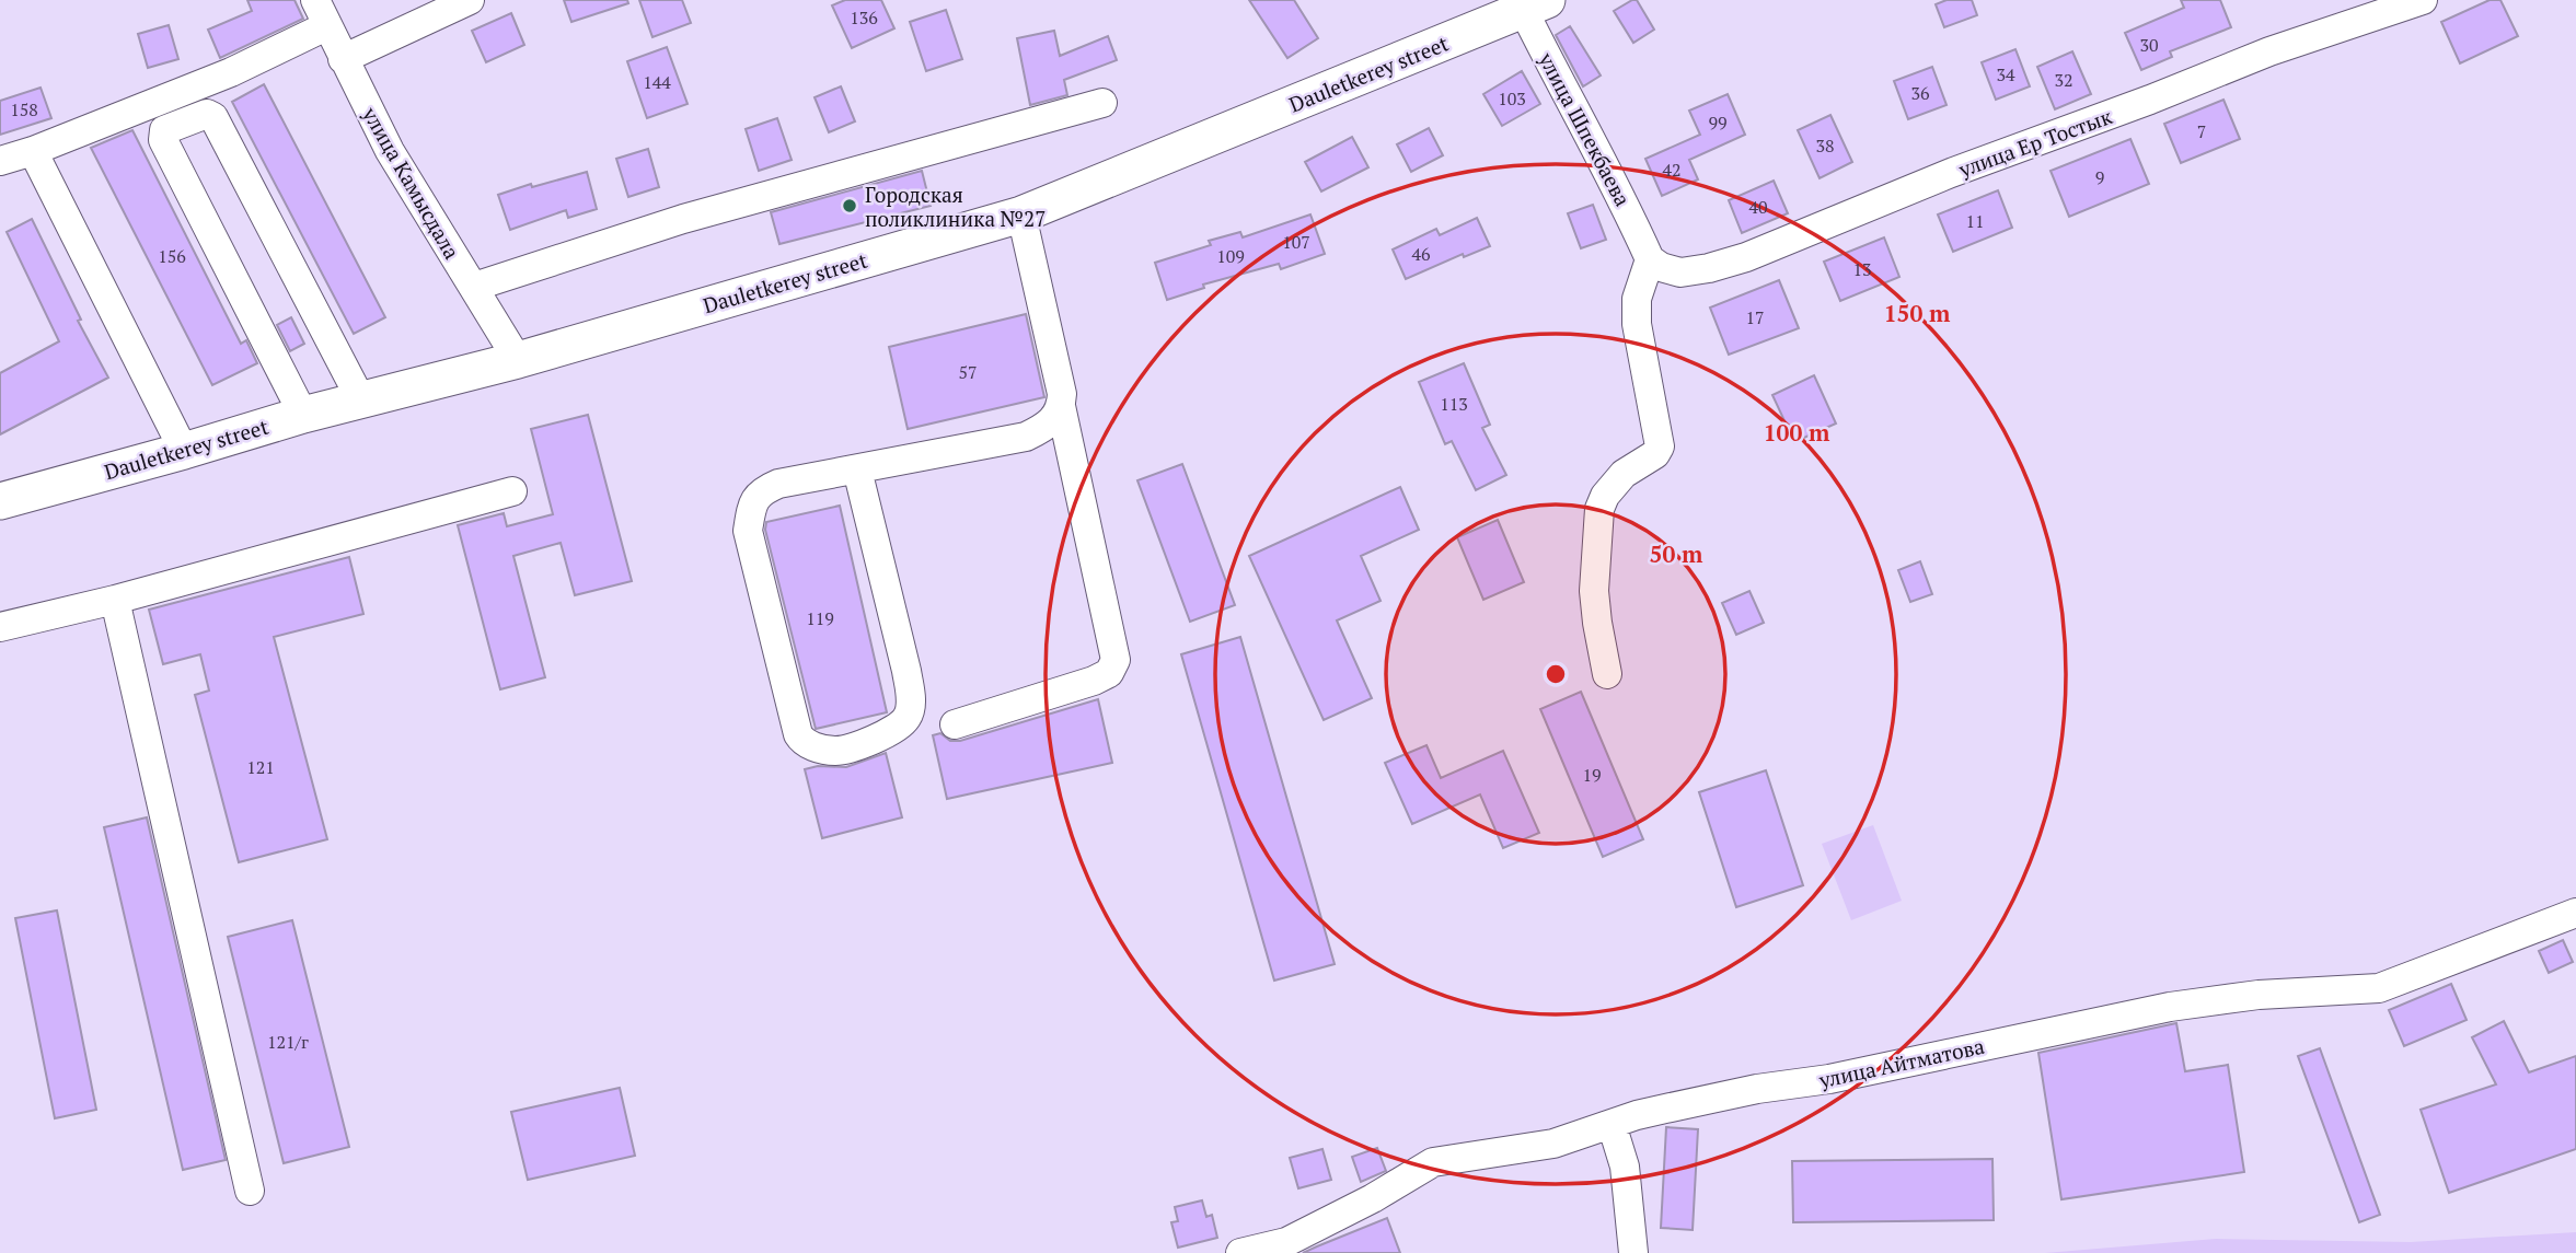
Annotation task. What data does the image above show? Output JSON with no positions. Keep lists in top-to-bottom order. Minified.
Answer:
{"streets":{"main road":["Dauletkerey street"],"street":["улица Шпекбаева","улица Ер Тостык","улица Камысдала","улица Айтматова"]},"crossings":[["Dauletkerey street","улица Шпекбаева"],["Dauletkerey street","улица Камысдала"],["улица Шпекбаева","улица Ер Тостык"]],"places":["Городская поликлиника №27"],"house_numbers":["136","30","34","32","144","36","103","158","99","7","38","42","9","40","11","107","46","156","109","13","17","57","113","119","121","19","121/г"],"rings":["150 m","100 m","50 m"]}
